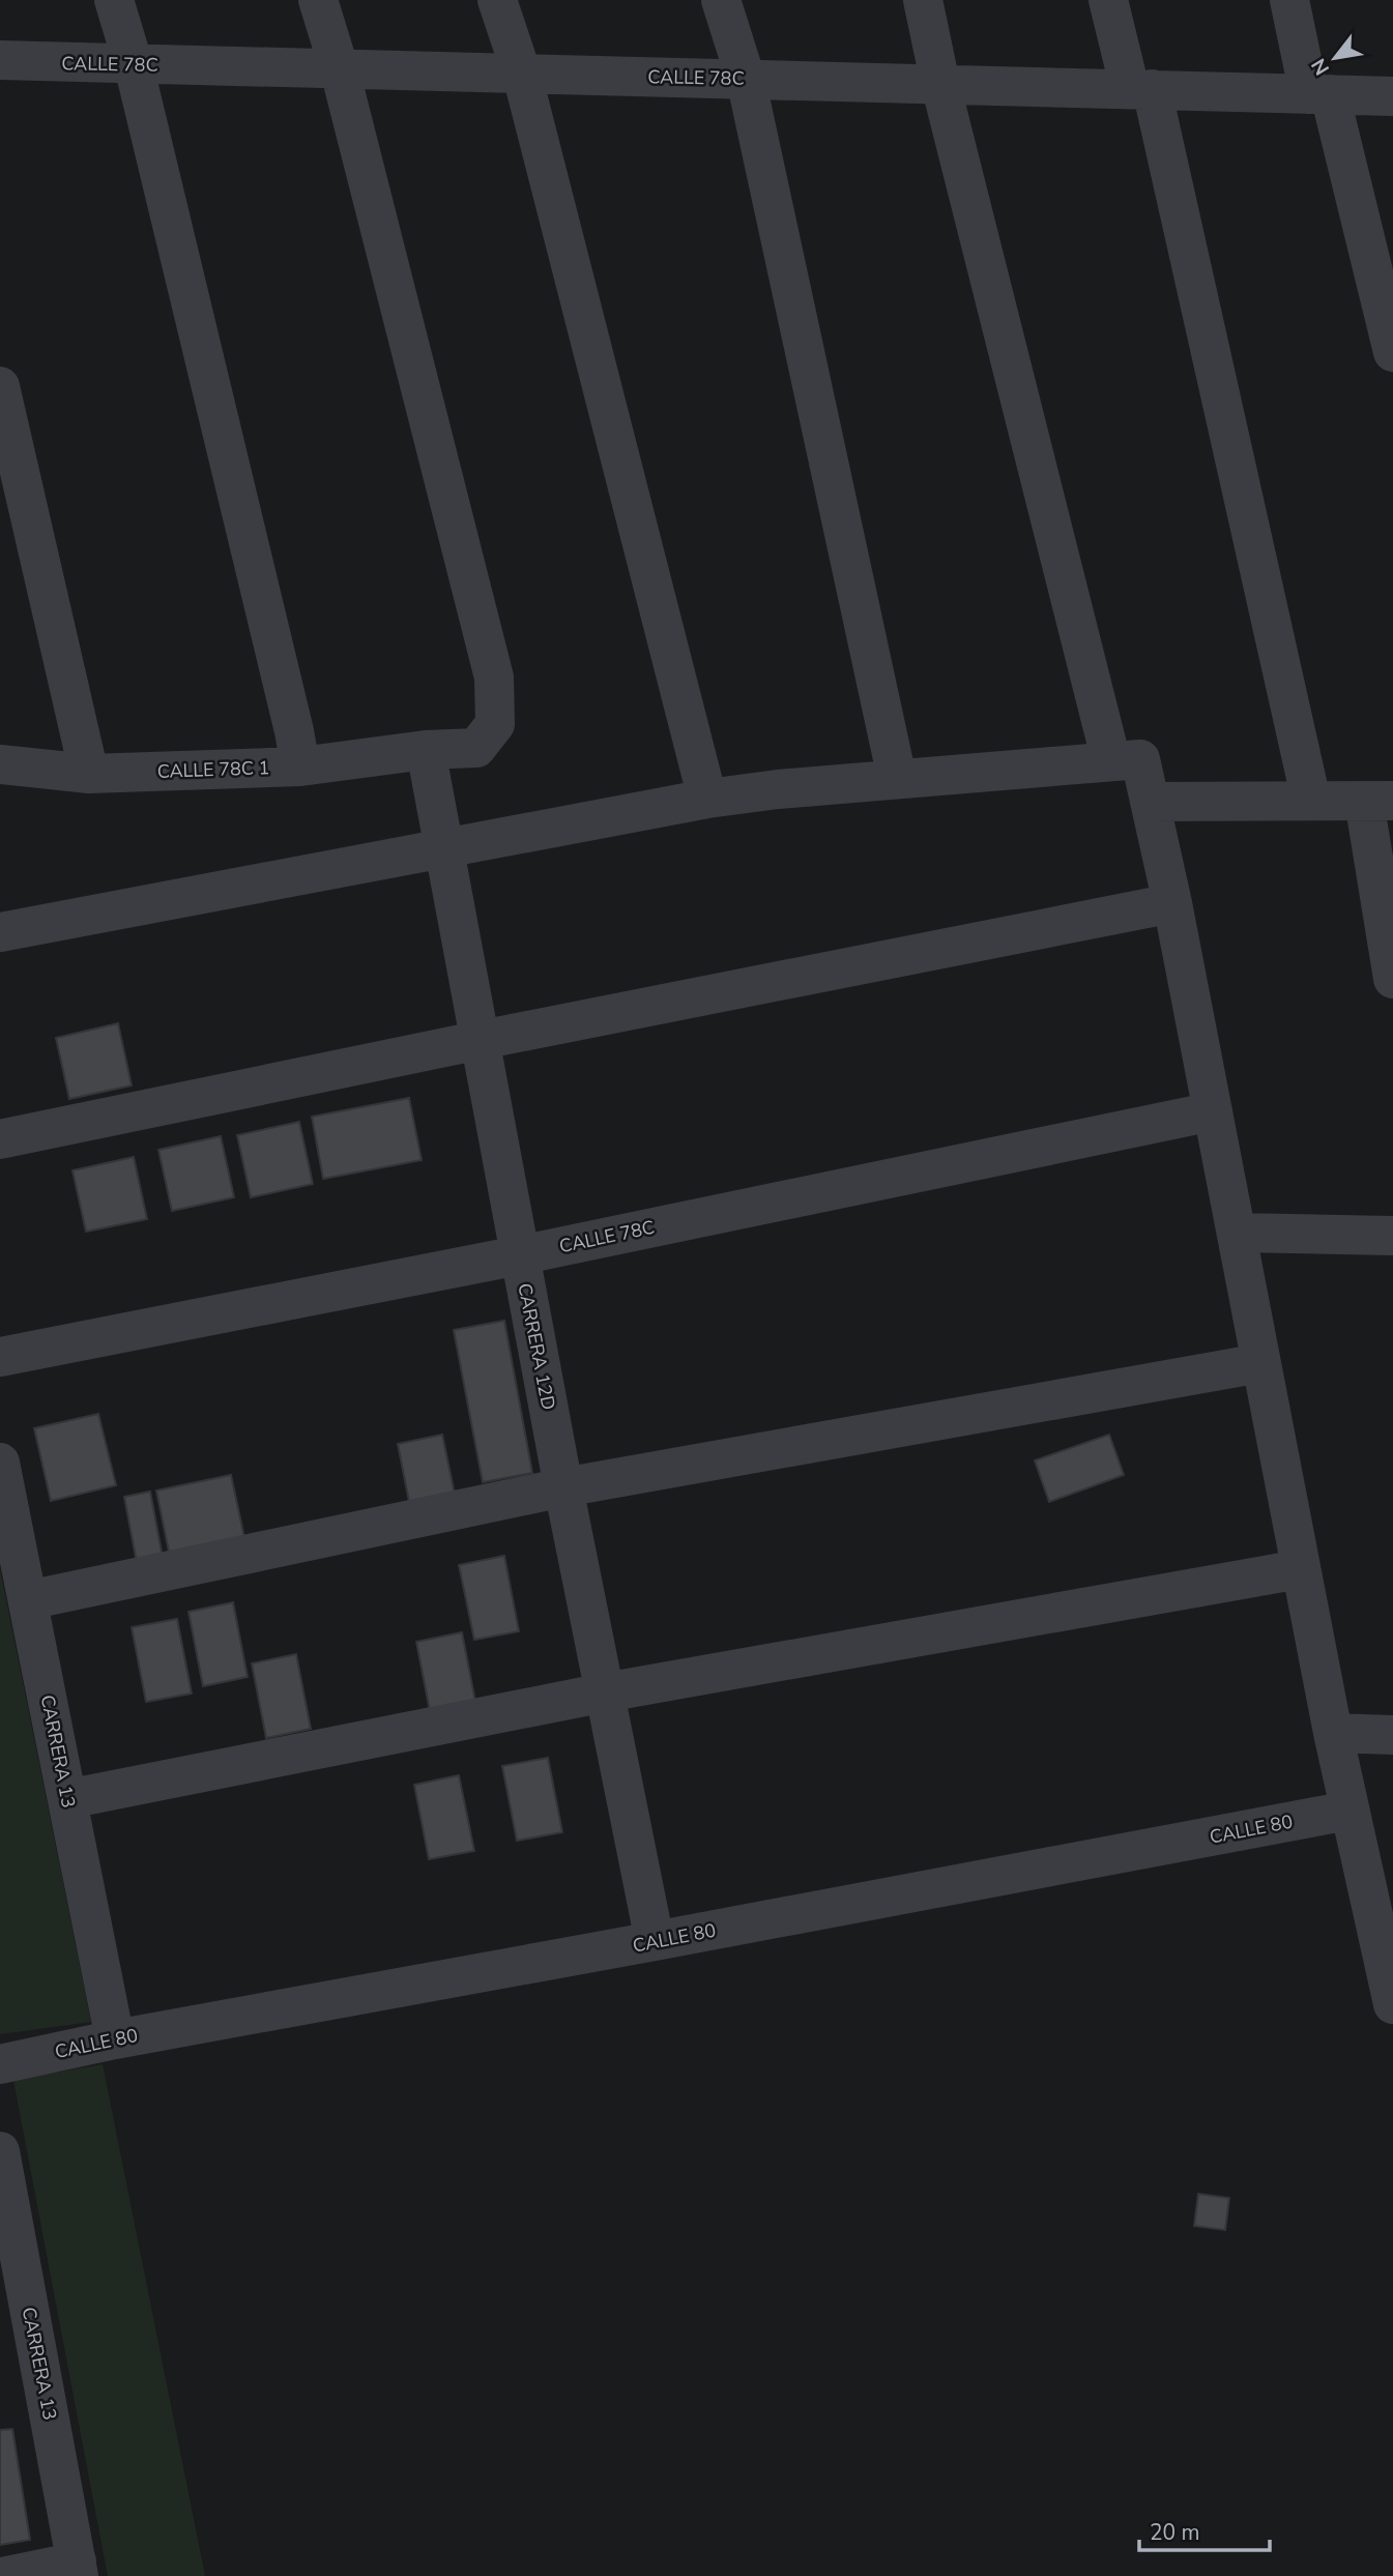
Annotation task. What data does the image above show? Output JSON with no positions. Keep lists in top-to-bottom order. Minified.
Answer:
{"streets":{"street":["CALLE 78C","CALLE 78C 1","CARRERA 12D","CARRERA 13","CALLE 80"]},"crossings":[["CALLE 78C","CALLE 78C 1"],["CALLE 78C","CARRERA 12D"],["CALLE 78C 1","CARRERA 12D"],["CARRERA 12D","CALLE 80"],["CARRERA 13","CALLE 80"]],"scale_bar":"20 m","north":"bottom left"}
